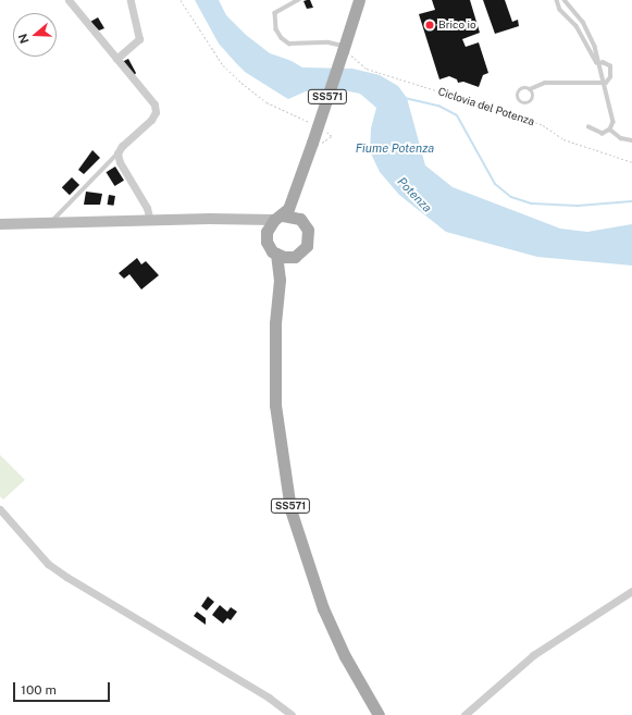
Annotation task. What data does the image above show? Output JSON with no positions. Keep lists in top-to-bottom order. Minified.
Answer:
{"streets":{"main road":["SS571"],"path":["Ciclovia del Potenza"]},"crossings":[["SS571","Ciclovia del Potenza"]],"water":["Fiume Potenza","Potenza"],"places":["Brico io"],"scale_bar":"100 m","north":"left"}
